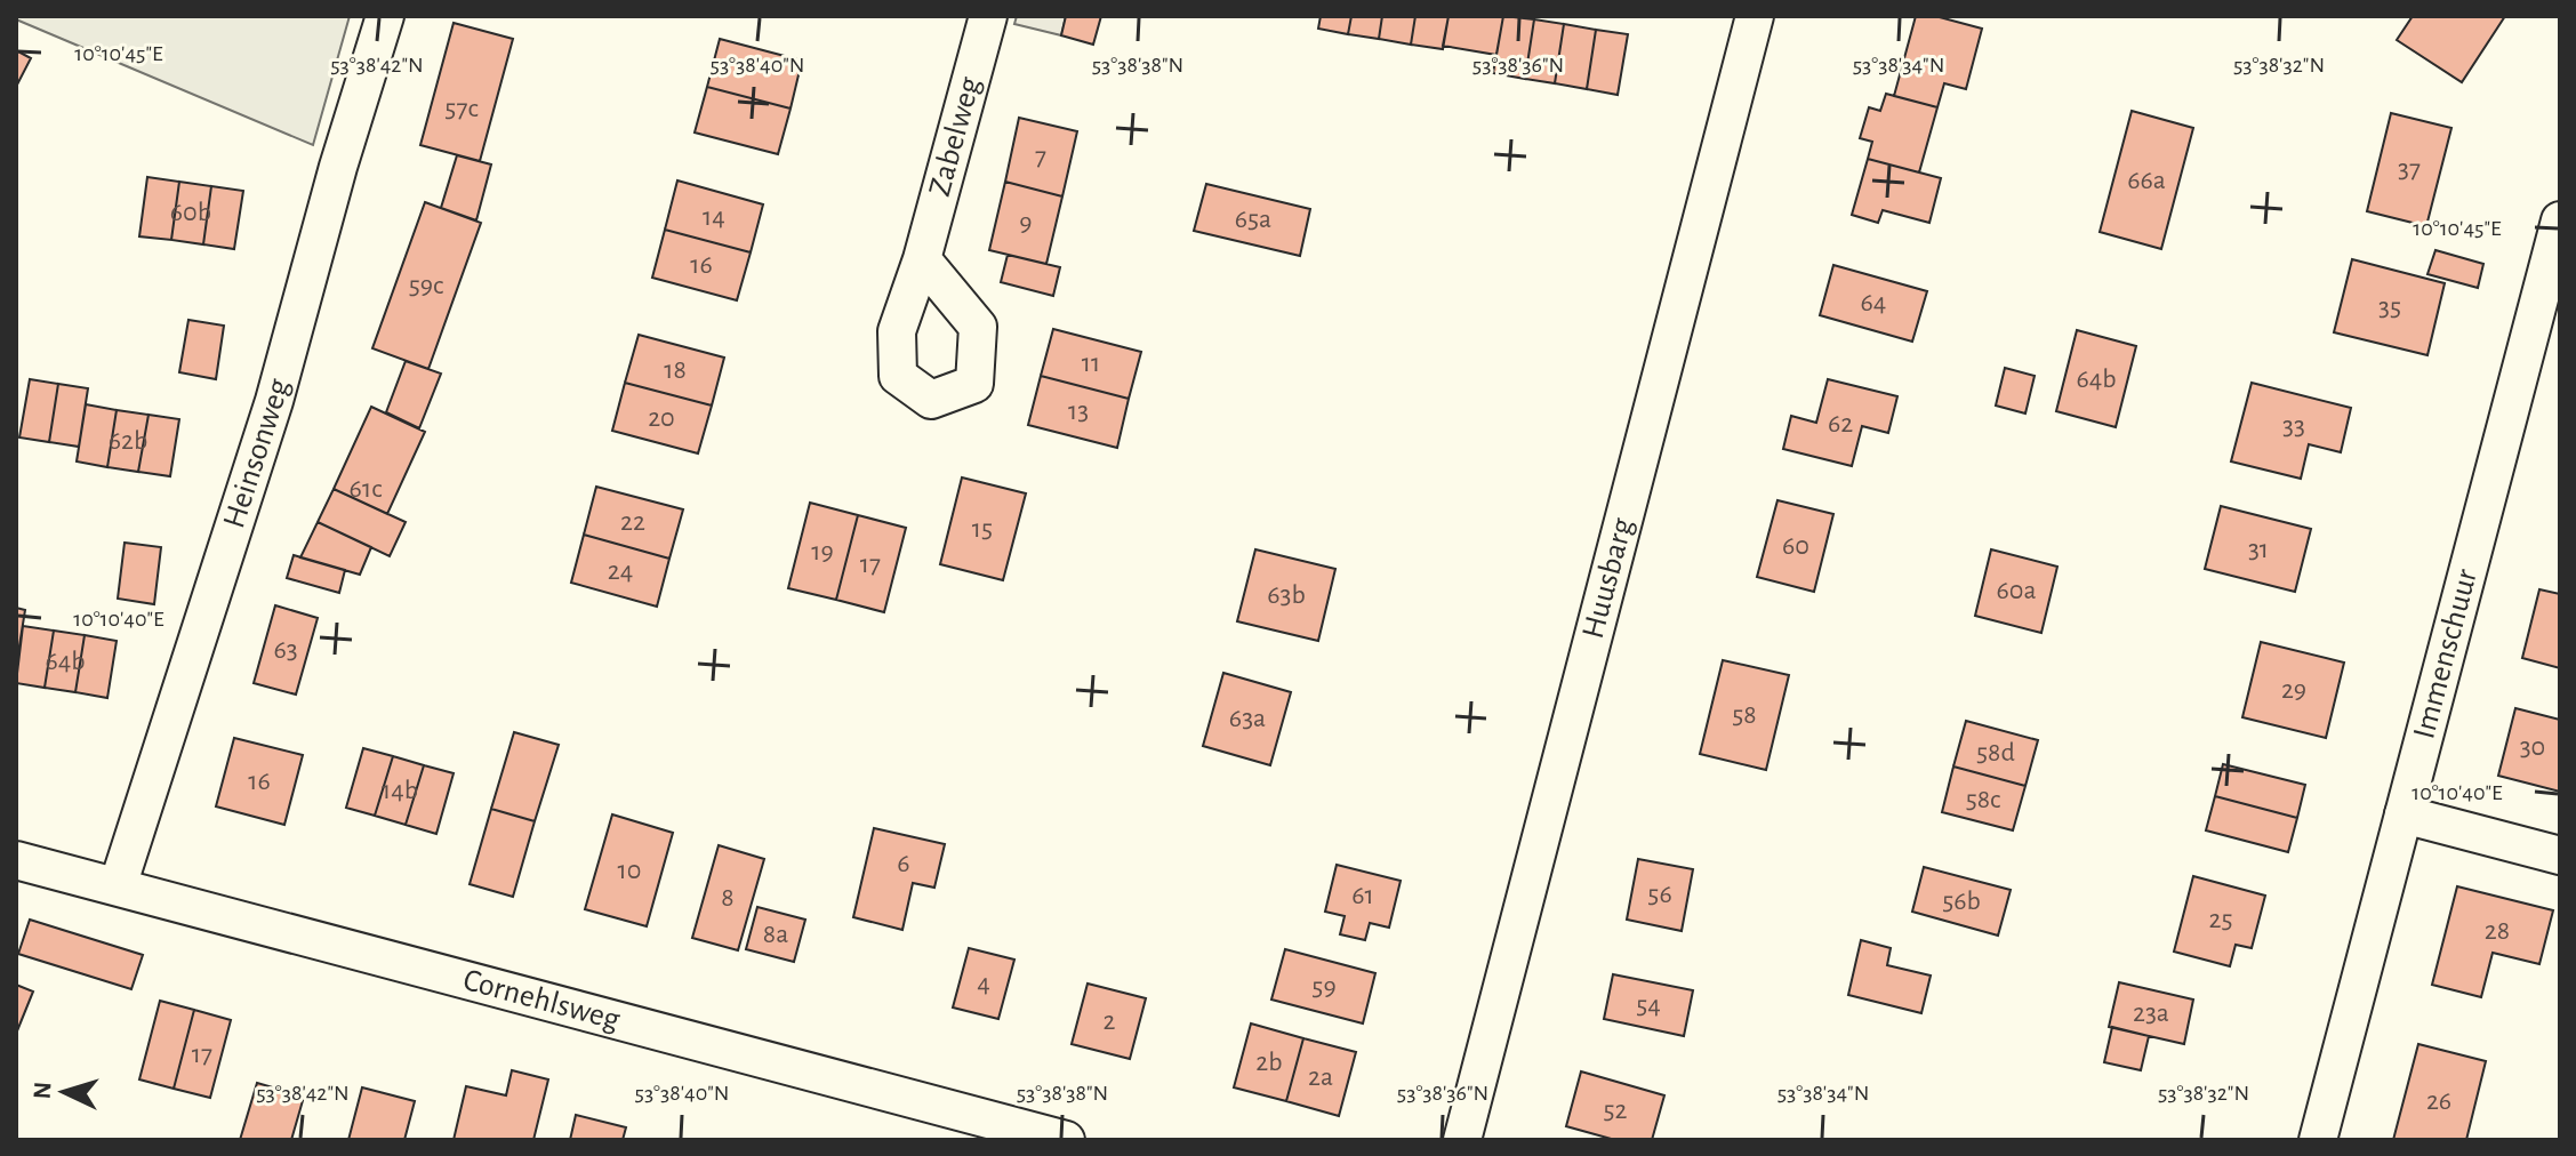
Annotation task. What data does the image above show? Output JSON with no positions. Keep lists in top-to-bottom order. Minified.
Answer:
{"streets":{"street":["Zabelweg","Heinsonweg","Huusbarg","Immenschuur","Cornehlsweg"]},"crossings":[["Heinsonweg","Cornehlsweg"]],"house_numbers":["57c","7","37","66a","60b","14","65a","9","16","59c","64","35","11","18","64b","13","20","62","33","62b","61c","22","15","60","31","19","17","24","60a","63b","63","64b","29","58","63a","30","58d","16","14b","58c","6","10","56","61","8","56b","25","28","8a","4","59","54","23a","2","17","2b","2a","26","52"],"north":"left","coordinates":["10°10'45\"E","53°38'42\"N","53°38'40\"N","53°38'38\"N","53°38'36\"N","53°38'34\"N","53°38'32\"N","10°10'40\"E"]}
